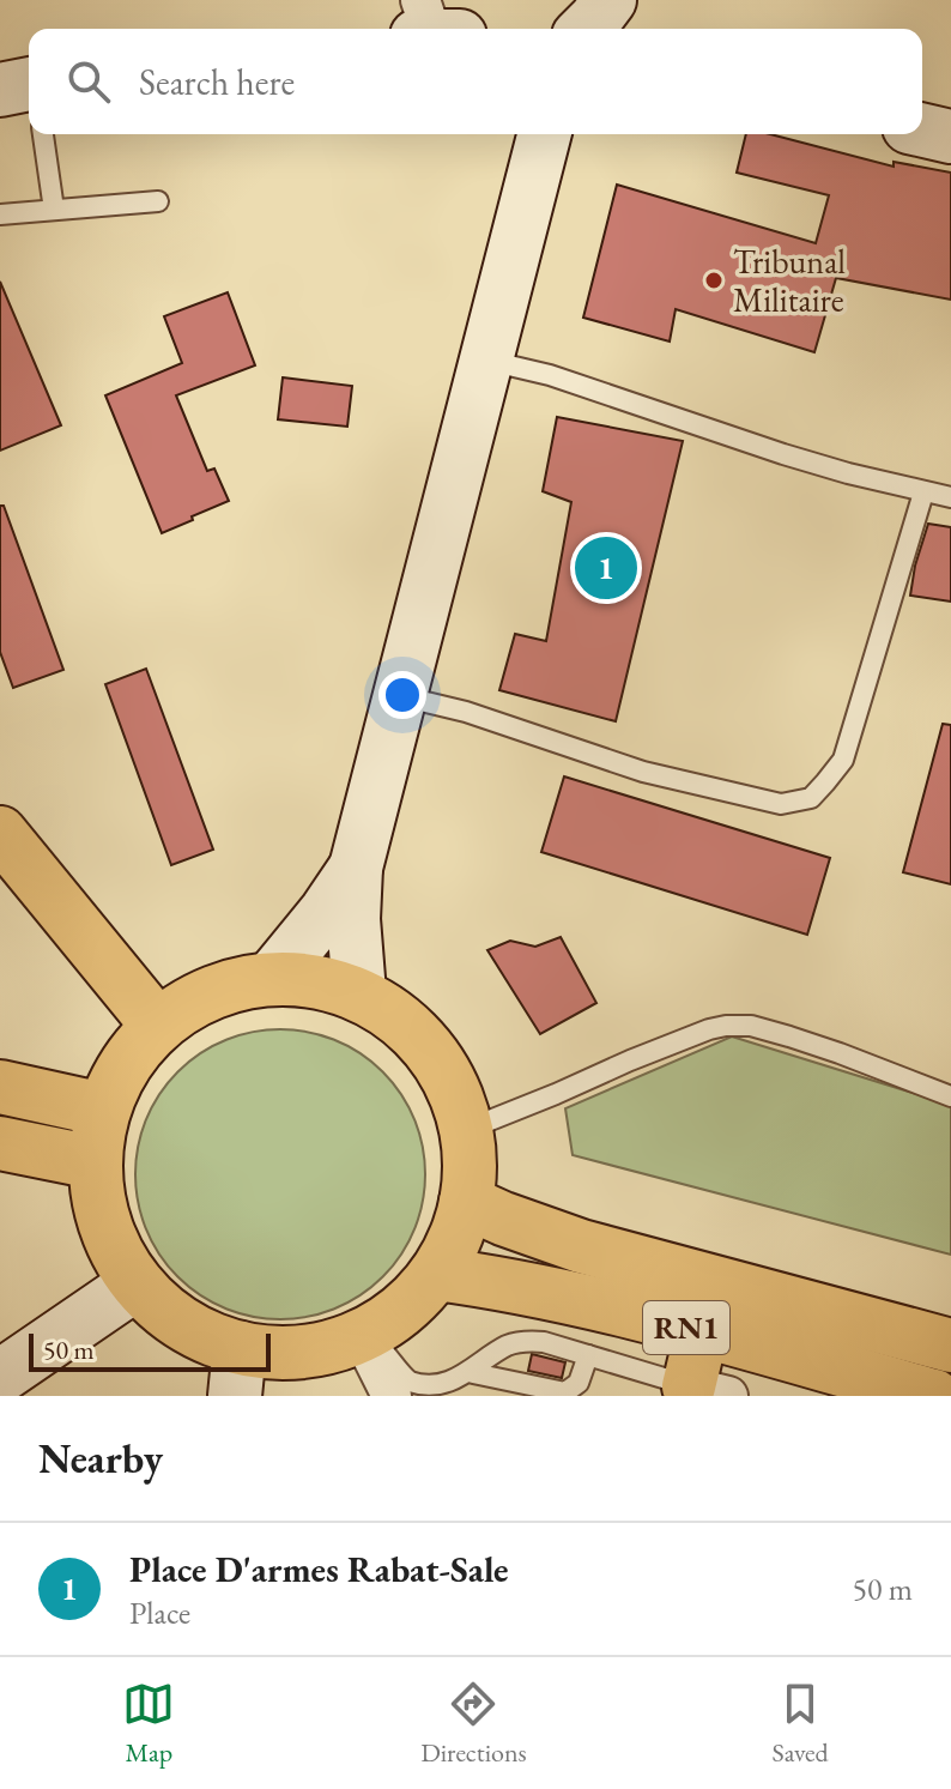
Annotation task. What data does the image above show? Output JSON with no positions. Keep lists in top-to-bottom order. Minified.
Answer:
{"streets":{"main road":["RN1"]},"places":["Tribunal Militaire"],"scale_bar":"50 m","page":{"search":"Search here","pins":"1","scale":"50 m","heading":"Nearby","list":[{"mark":"1","name":"Place D'armes Rabat-Sale","note":"Place","value":"50 m"}],"nav":["Map","Directions","Saved"]}}
